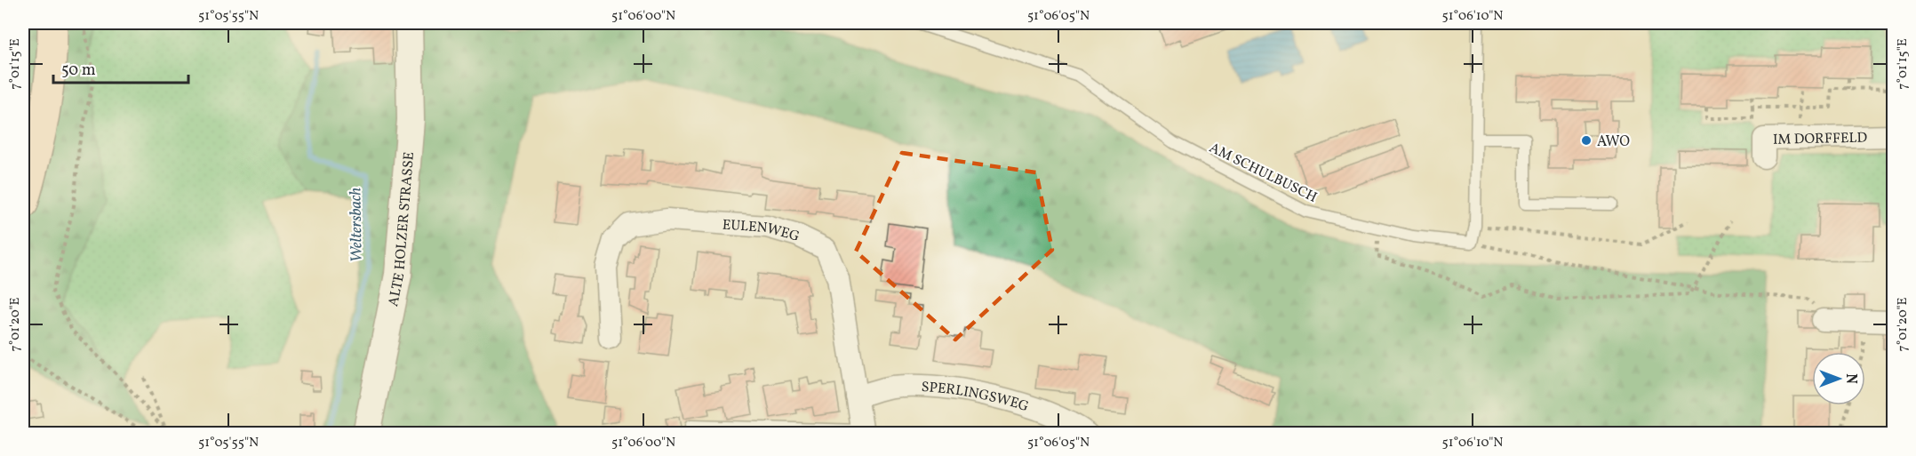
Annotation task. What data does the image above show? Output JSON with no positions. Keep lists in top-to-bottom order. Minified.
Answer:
{"streets":{"street":["IM DORFFELD","ALTE HOLZER STRASSE","EULENWEG","SPERLINGSWEG"],"lane":["AM SCHULBUSCH"]},"crossings":[["EULENWEG","SPERLINGSWEG"]],"water":["Weltersbach"],"places":["AWO"],"scale_bar":"50 m","north":"right","coordinates":["51°05'55\"N","51°06'00\"N","51°06'05\"N","51°06'10\"N","7°01'15\"E","7°01'20\"E"]}
